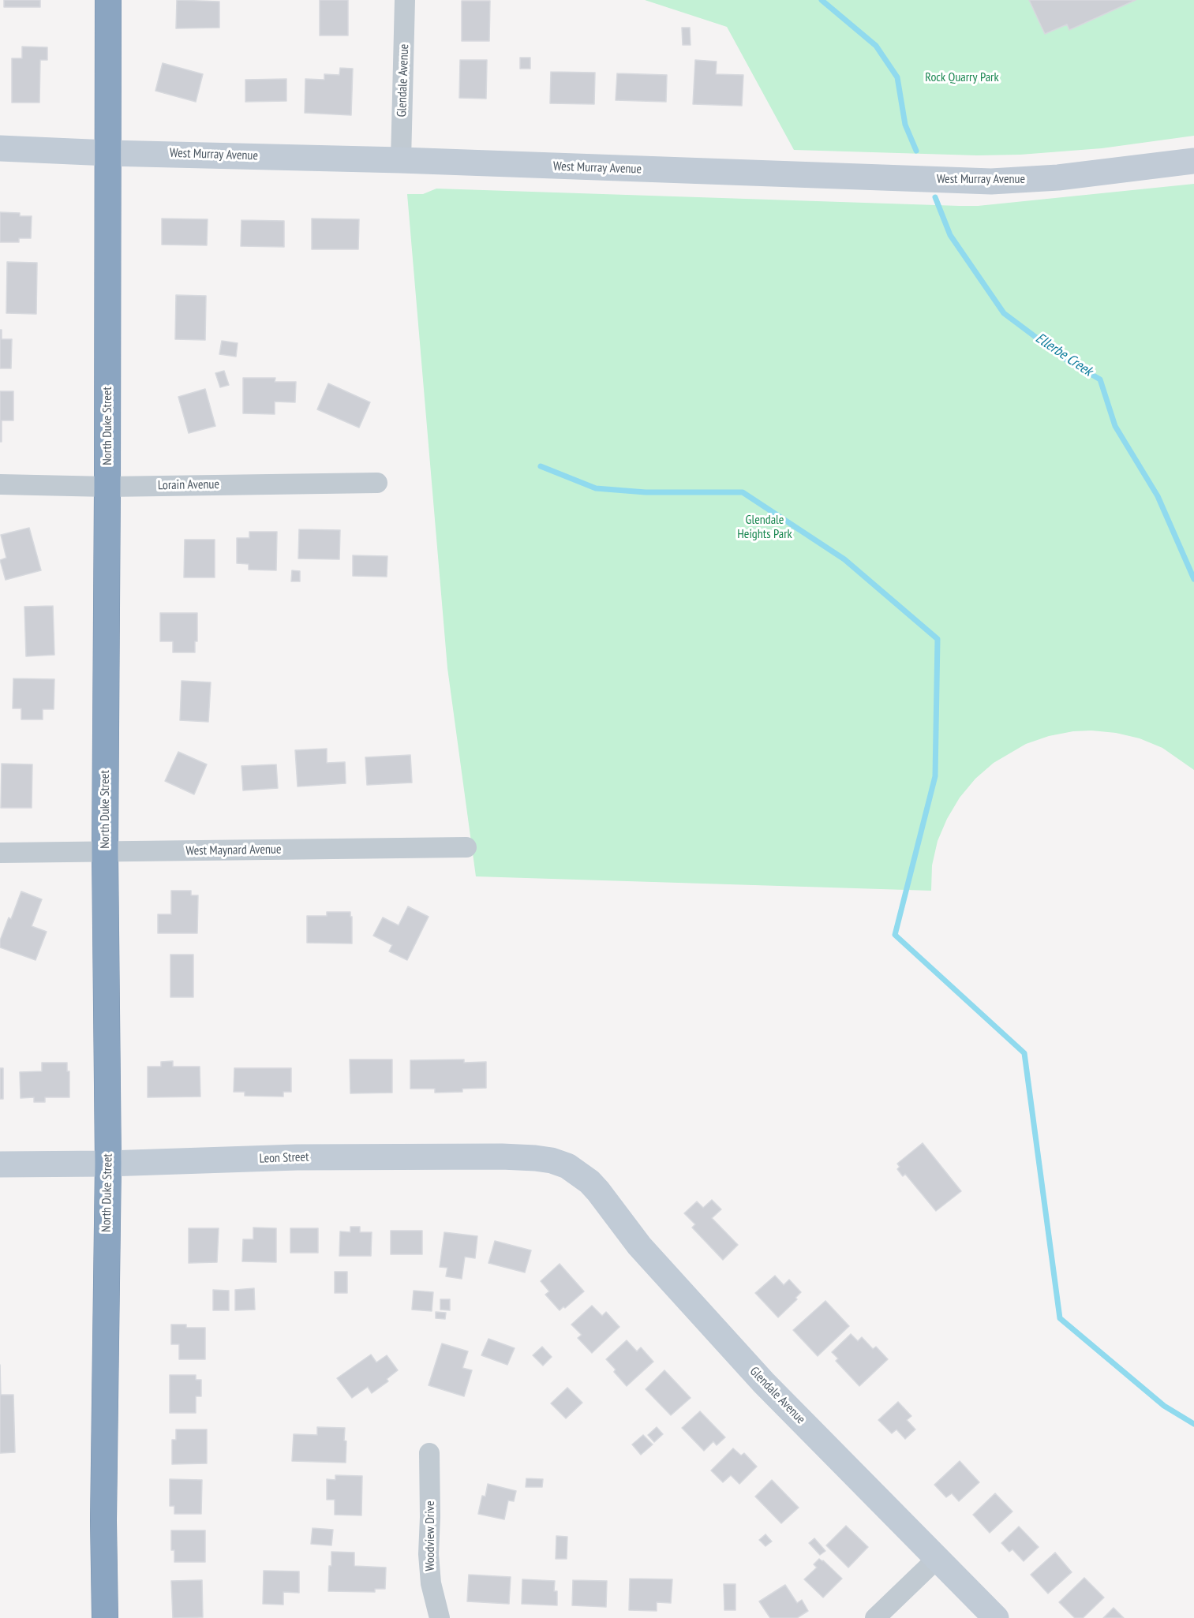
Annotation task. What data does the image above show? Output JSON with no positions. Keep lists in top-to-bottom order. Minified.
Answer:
{"streets":{"highway":["North Duke Street"],"street":["Glendale Avenue","West Murray Avenue","Lorain Avenue","West Maynard Avenue","Leon Street","Woodview Drive"]},"crossings":[["Glendale Avenue","West Murray Avenue"],["Glendale Avenue","Leon Street"],["West Murray Avenue","North Duke Street"],["North Duke Street","Lorain Avenue"],["North Duke Street","West Maynard Avenue"],["North Duke Street","Leon Street"]],"water":["Ellerbe Creek"],"parks":["Rock Quarry Park","Glendale Heights Park"]}
